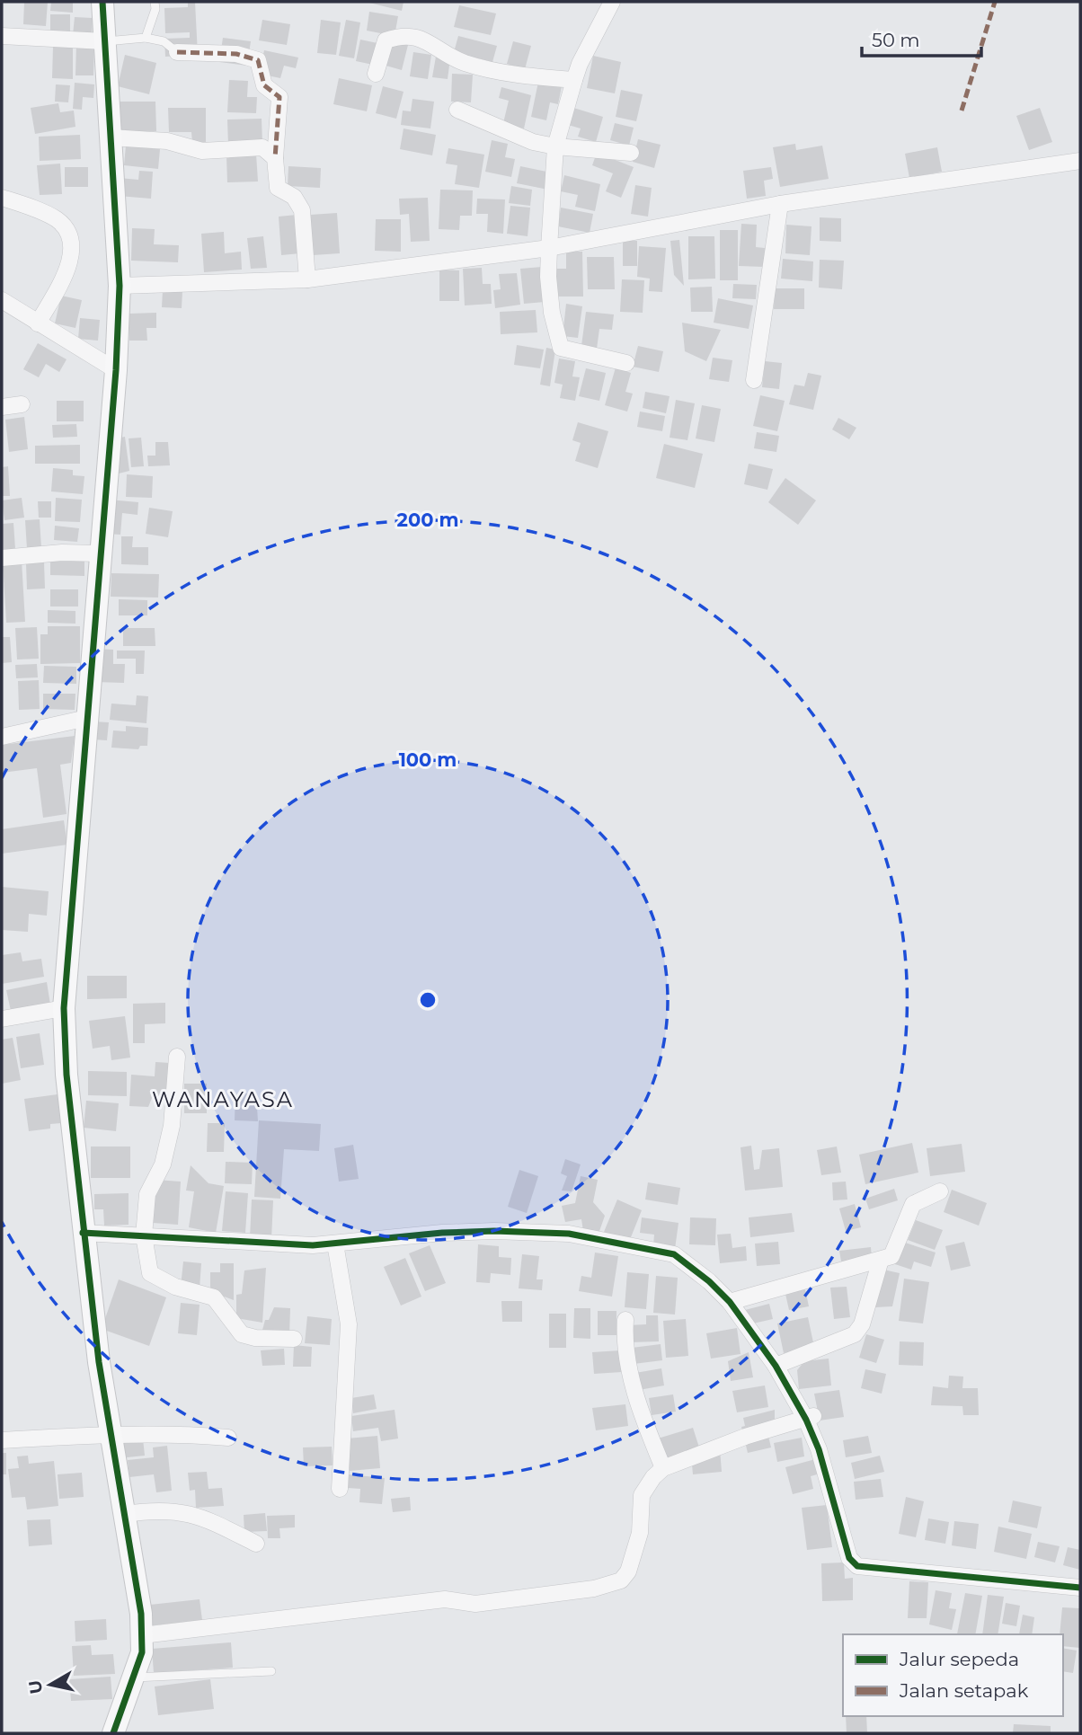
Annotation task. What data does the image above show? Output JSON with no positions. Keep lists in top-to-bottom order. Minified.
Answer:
{"districts":["WANAYASA"],"legend":["Jalur sepeda","Jalan setapak"],"scale_bar":"50 m","north":"left","rings":["200 m","100 m"]}
